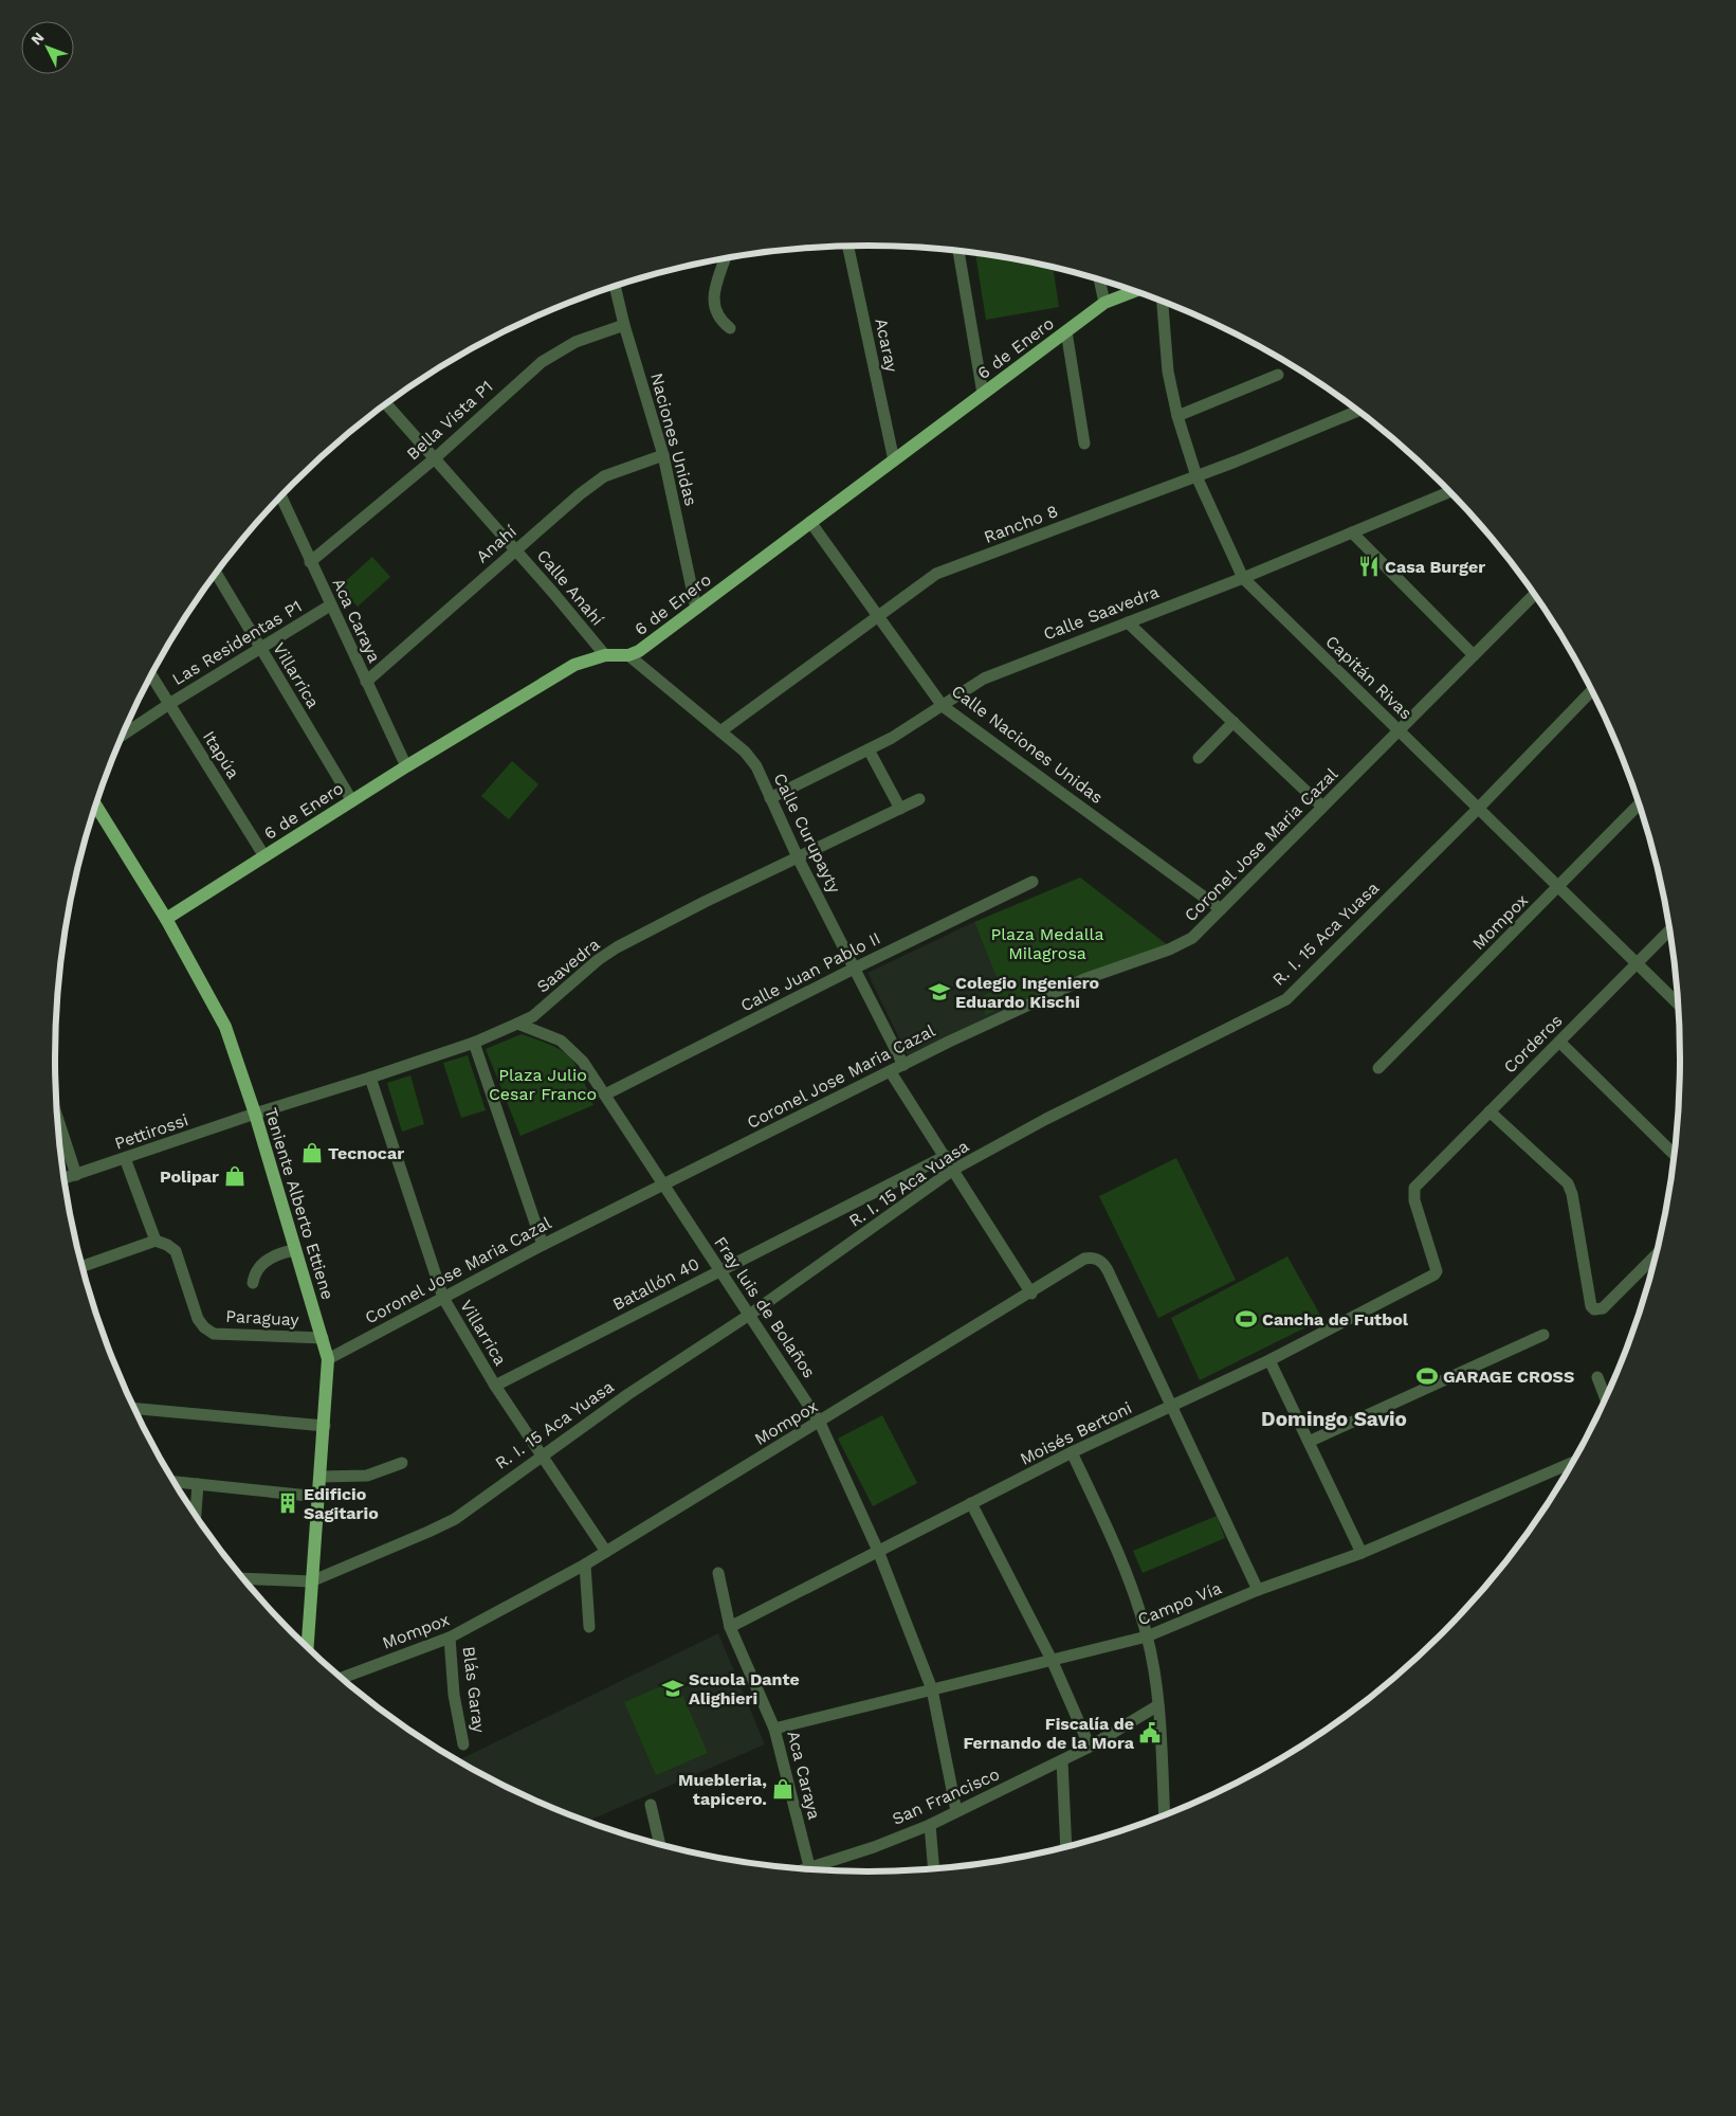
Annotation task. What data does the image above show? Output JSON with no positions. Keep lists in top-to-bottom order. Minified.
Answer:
{"streets":{"main road":["6 de Enero","Teniente Alberto Ettiene"],"street":["Acaray","Bella Vista P1","Naciones Unidas","Rancho 8","Anahí","Calle Anahí","Calle Saavedra","Aca Caraya","Las Residentas P1","Villarrica","Capitán Rivas","Calle Naciones Unidas","Itapúa","Calle Curupayty","Coronel Jose Maria Cazal","Mompox","R. I. 15 Aca Yuasa","Saavedra","Calle Juan Pablo II","Corderos","Pettirossi","Batallón 40","Fray luis de Bolaños","Paraguay","Moisés Bertoni","Campo Vía","Blás Garay","San Francisco"]},"crossings":[["Acaray","6 de Enero"],["6 de Enero","Naciones Unidas"],["6 de Enero","Calle Anahí"],["6 de Enero","Aca Caraya"],["6 de Enero","Villarrica"],["6 de Enero","Calle Naciones Unidas"],["6 de Enero","Itapúa"],["6 de Enero","Calle Curupayty"],["6 de Enero","Teniente Alberto Ettiene"],["Bella Vista P1","Naciones Unidas"],["Bella Vista P1","Calle Anahí"],["Bella Vista P1","Aca Caraya"],["Naciones Unidas","Anahí"],["Rancho 8","Capitán Rivas"],["Rancho 8","Calle Naciones Unidas"],["Rancho 8","Calle Curupayty"],["Anahí","Calle Anahí"],["Anahí","Aca Caraya"],["Calle Saavedra","Capitán Rivas"],["Calle Saavedra","Calle Naciones Unidas"],["Calle Saavedra","Calle Curupayty"],["Aca Caraya","Las Residentas P1"],["Aca Caraya","Moisés Bertoni"],["Aca Caraya","Campo Vía"],["Las Residentas P1","Villarrica"],["Las Residentas P1","Itapúa"],["Villarrica","Coronel Jose Maria Cazal"],["Villarrica","Mompox"],["Villarrica","R. I. 15 Aca Yuasa"],["Villarrica","Saavedra"],["Villarrica","Batallón 40"],["Capitán Rivas","Coronel Jose Maria Cazal"],["Capitán Rivas","Mompox"],["Capitán Rivas","R. I. 15 Aca Yuasa"],["Capitán Rivas","Corderos"],["Calle Naciones Unidas","Coronel Jose Maria Cazal"],["Calle Curupayty","Coronel Jose Maria Cazal"],["Calle Curupayty","Saavedra"],["Calle Curupayty","Calle Juan Pablo II"],["Coronel Jose Maria Cazal","Teniente Alberto Ettiene"],["Coronel Jose Maria Cazal","Fray luis de Bolaños"],["Mompox","Fray luis de Bolaños"],["Mompox","Moisés Bertoni"],["Mompox","Campo Vía"],["Mompox","Blás Garay"],["R. I. 15 Aca Yuasa","Teniente Alberto Ettiene"],["R. I. 15 Aca Yuasa","Fray luis de Bolaños"],["Saavedra","Pettirossi"],["Saavedra","Teniente Alberto Ettiene"],["Saavedra","Fray luis de Bolaños"],["Calle Juan Pablo II","Fray luis de Bolaños"],["Corderos","Moisés Bertoni"],["Pettirossi","Teniente Alberto Ettiene"],["Teniente Alberto Ettiene","Paraguay"],["Batallón 40","Fray luis de Bolaños"],["Fray luis de Bolaños","Moisés Bertoni"],["Fray luis de Bolaños","Campo Vía"],["Fray luis de Bolaños","San Francisco"]],"districts":["Domingo Savio"],"parks":["Plaza Medalla Milagrosa","Plaza Julio Cesar Franco"],"places":{"restaurant":["Casa Burger"],"school or university":["Colegio Ingeniero Eduardo Kischi","Scuola Dante Alighieri"],"shop":["Tecnocar","Polipar","Muebleria, tapicero."],"sports":["Cancha de Futbol","GARAGE CROSS"],"building":["Edificio Sagitario"],"public building":["Fiscalía de Fernando de la Mora"]},"north":"top left"}
